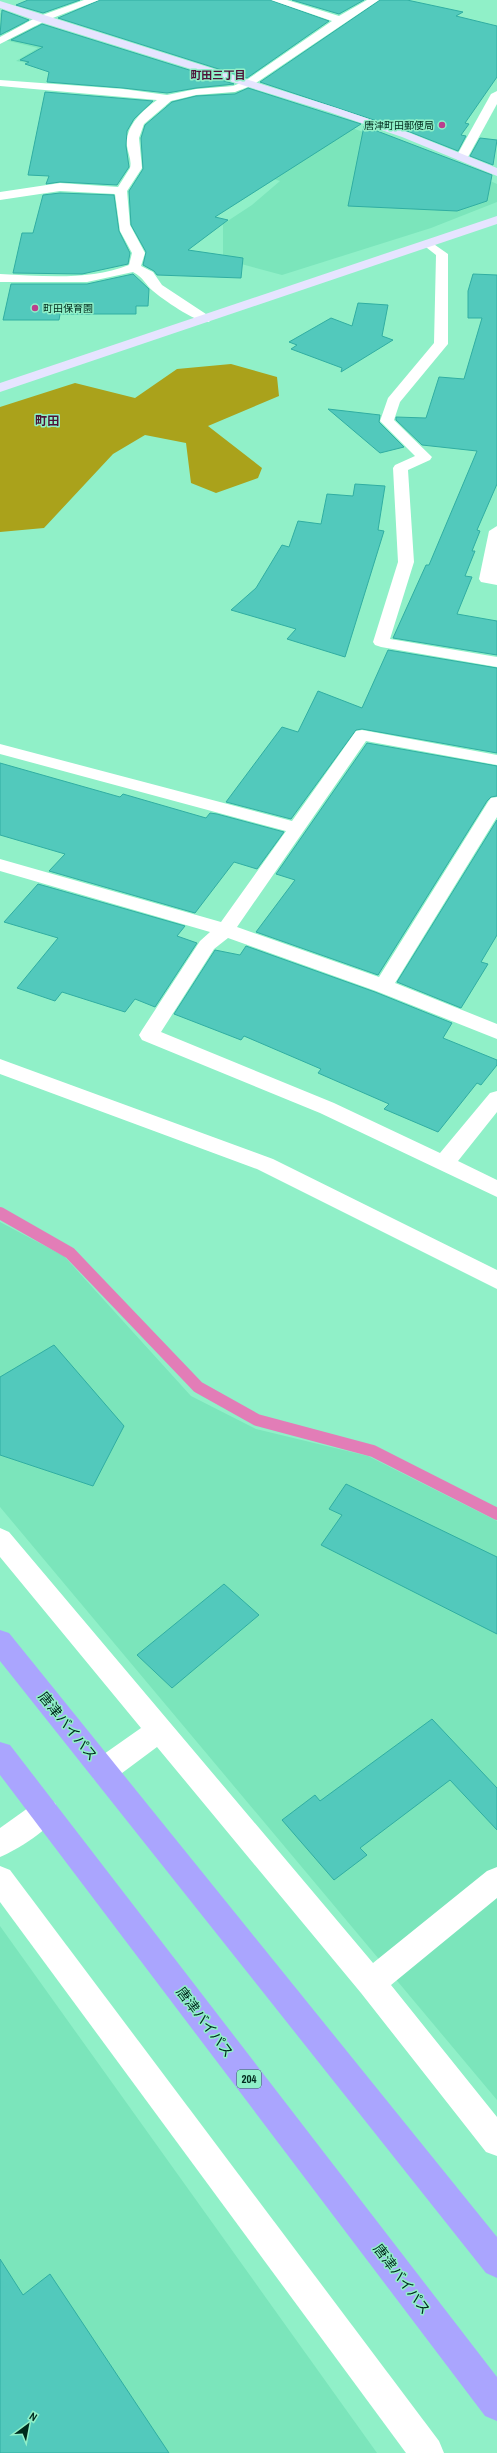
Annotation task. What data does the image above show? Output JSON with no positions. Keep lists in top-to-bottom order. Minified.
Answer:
{"streets":{"highway":["唐津バイパス","204"]},"districts":["町田三丁目","町田"],"places":["唐津町田郵便局","町田保育園"],"north":"top right"}
